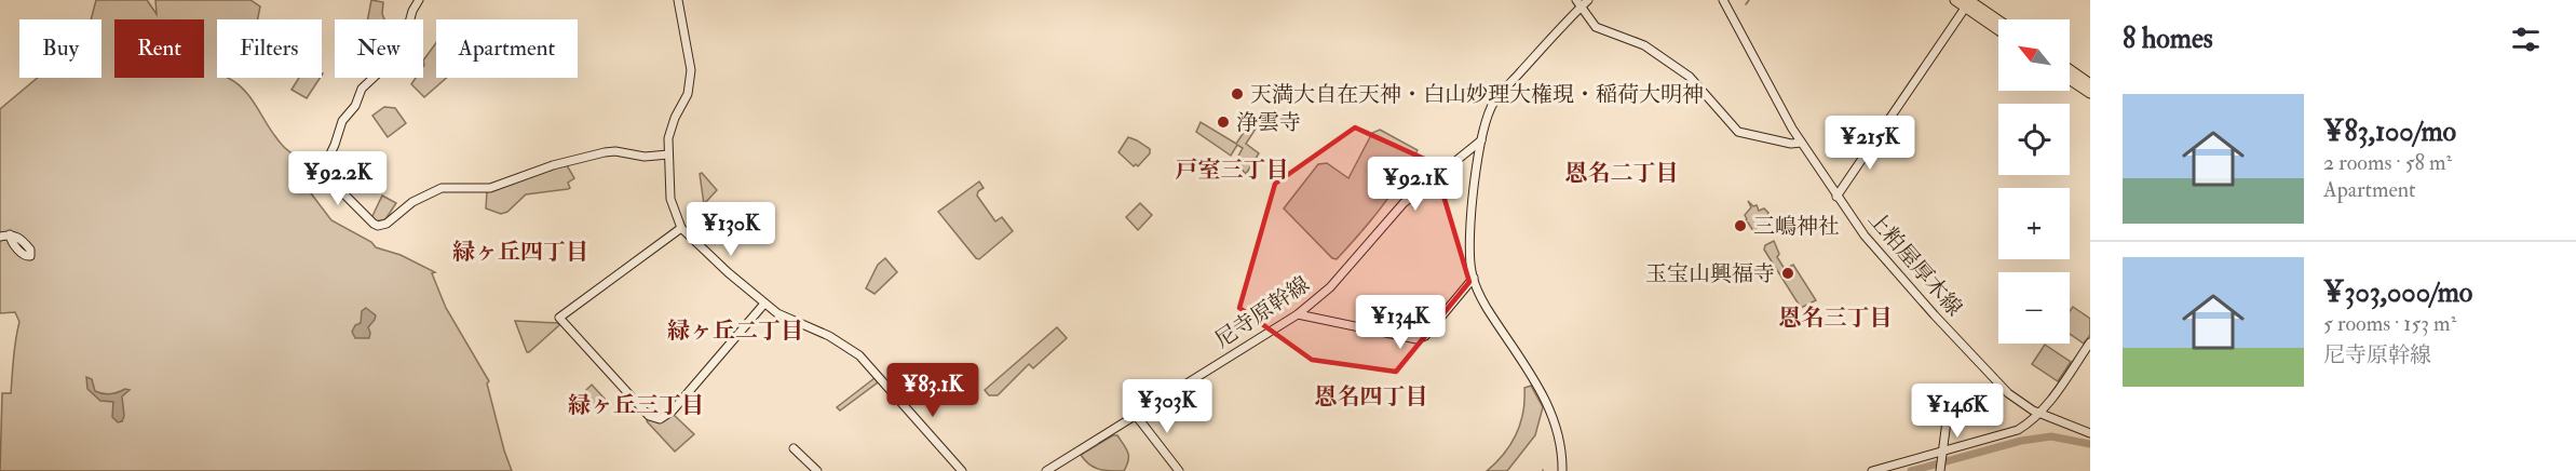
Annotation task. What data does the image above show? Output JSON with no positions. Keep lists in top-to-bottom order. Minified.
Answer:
{"streets":{"street":["上粕屋厚木線","尼寺原幹線"]},"districts":["戸室三丁目","恩名二丁目","緑ヶ丘四丁目","恩名三丁目","緑ヶ丘二丁目","恩名四丁目","緑ヶ丘三丁目"],"places":["天満大自在天神・白山妙理大権現・稲荷大明神","浄雲寺","三嶋神社","玉宝山興福寺"],"north":"top left","page":{"heading":"8 homes","map_buttons":["+","−"],"chip":["Buy","Rent","Filters","New","Apartment"],"list":[{"name":"¥83,100/mo","note":"2 rooms · 58 m² · Apartment"},{"name":"¥303,000/mo","note":"5 rooms · 153 m² · 尼寺原幹線"}],"price":["¥215K","¥92.2K","¥92.1K","¥130K","¥134K","¥83.1K","¥303K","¥146K"]}}
